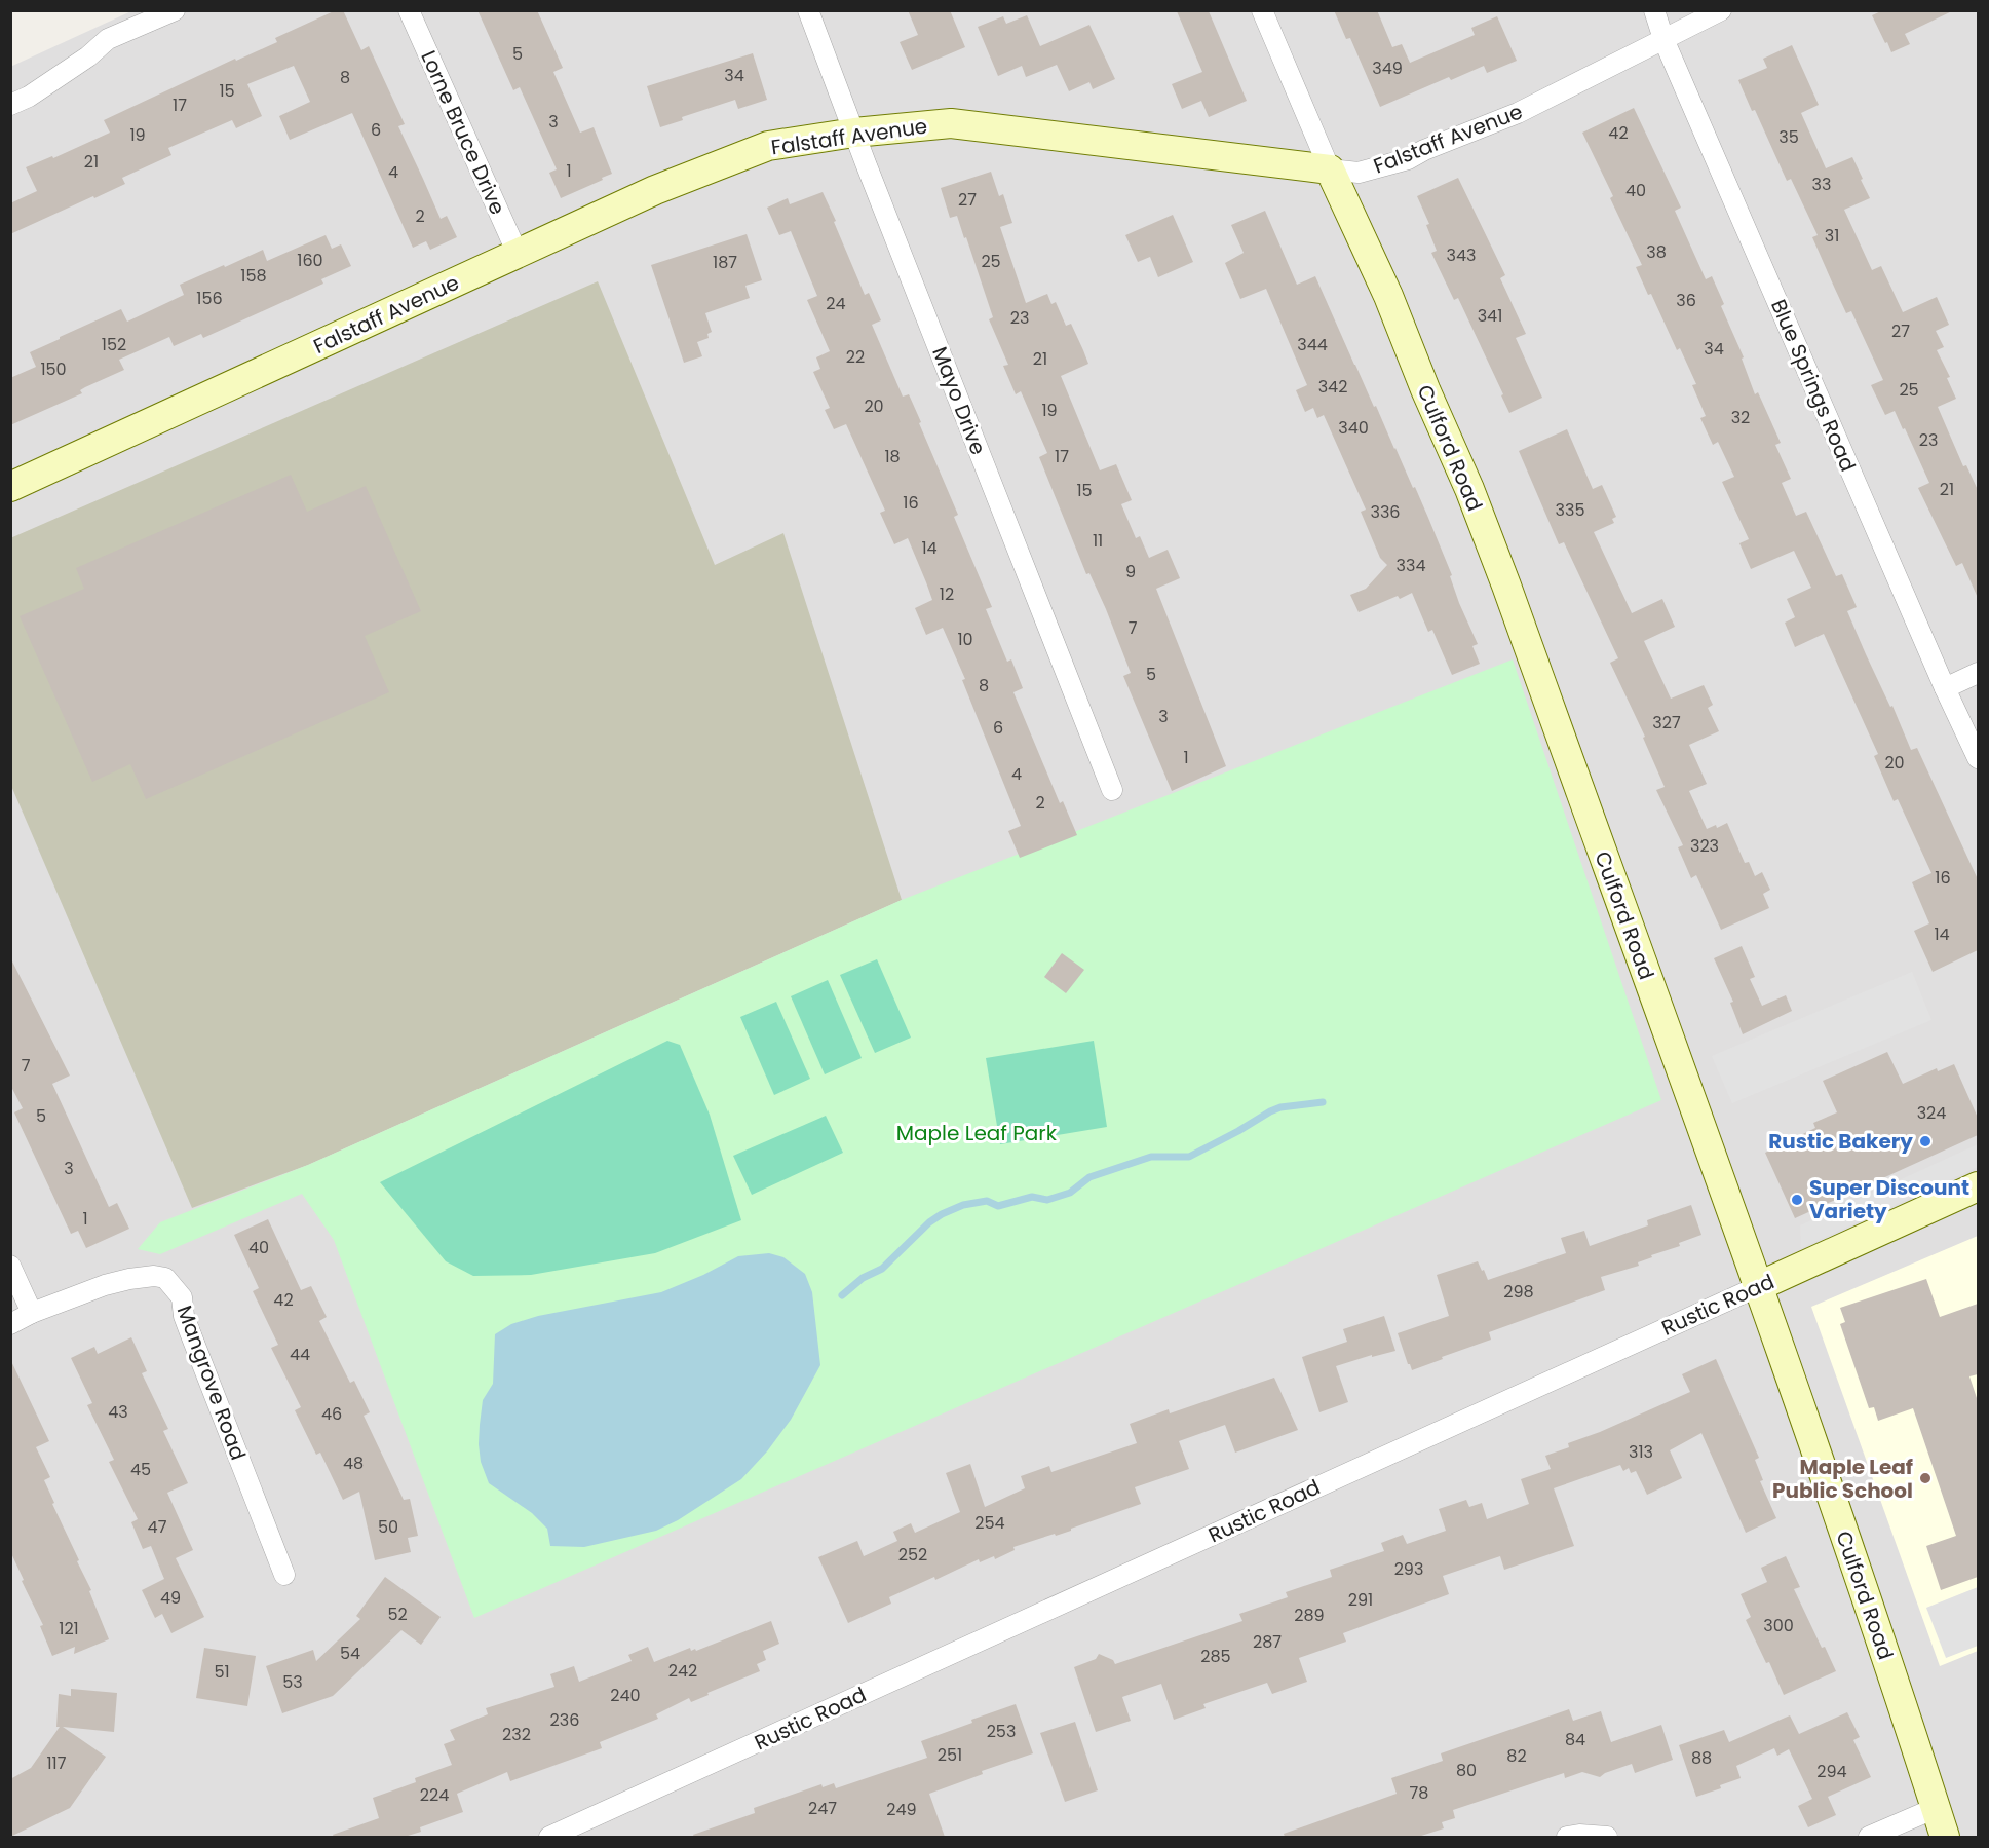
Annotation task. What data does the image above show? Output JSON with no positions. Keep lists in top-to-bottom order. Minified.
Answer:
{"streets":{"street":["Lorne Bruce Drive","Falstaff Avenue","Blue Springs Road","Mayo Drive","Culford Road","Rustic Road","Mangrove Road"]},"crossings":[["Lorne Bruce Drive","Falstaff Avenue"],["Falstaff Avenue","Blue Springs Road"],["Falstaff Avenue","Mayo Drive"],["Falstaff Avenue","Culford Road"],["Culford Road","Rustic Road"]],"parks":["Maple Leaf Park"],"places":["Rustic Bakery","Super Discount Variety","Maple Leaf Public School"],"house_numbers":["5","349","34","8","15","17","3","6","42","19","35","21","1","4","33","40","27","2","31","38","343","160","25","187","158","156","36","24","341","23","27","152","344","34","22","21","150","342","25","20","19","32","340","23","18","17","21","15","16","335","336","11","14","334","9","12","7","10","5","8","3","327","6","1","20","4","2","323","16","14","7","324","5","3","1","40","298","42","44","43","46","313","48","45","254","47","50","252","293","49","291","52","289","300","121","287","54","285","242","51","53","240","236","253","232","84","251","82","88","117","80","294","78","224","247","249"]}
